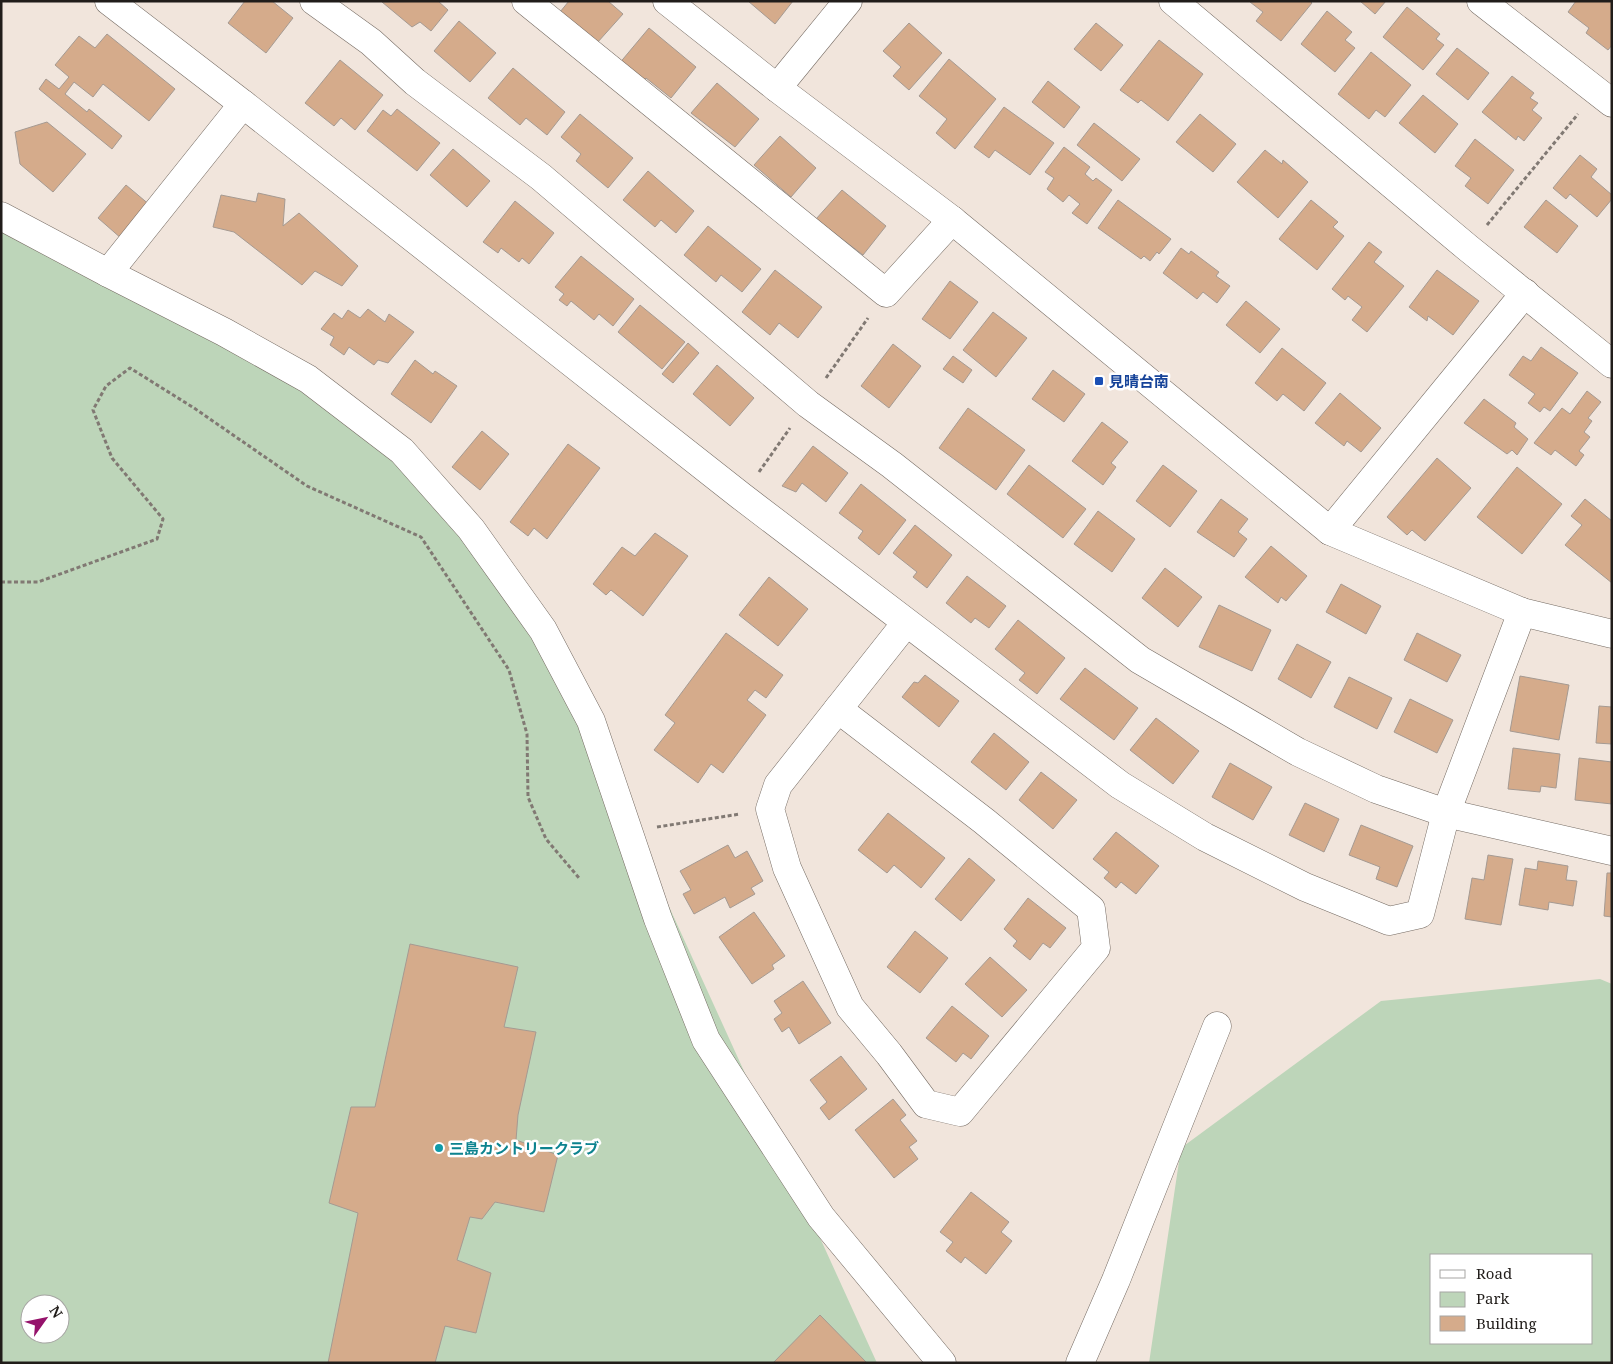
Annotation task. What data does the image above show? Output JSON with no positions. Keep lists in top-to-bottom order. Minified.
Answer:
{"places":{"transit":["見晴台南"],"other":["三島カントリークラブ"]},"legend":["Road","Park","Building"],"north":"top right"}
